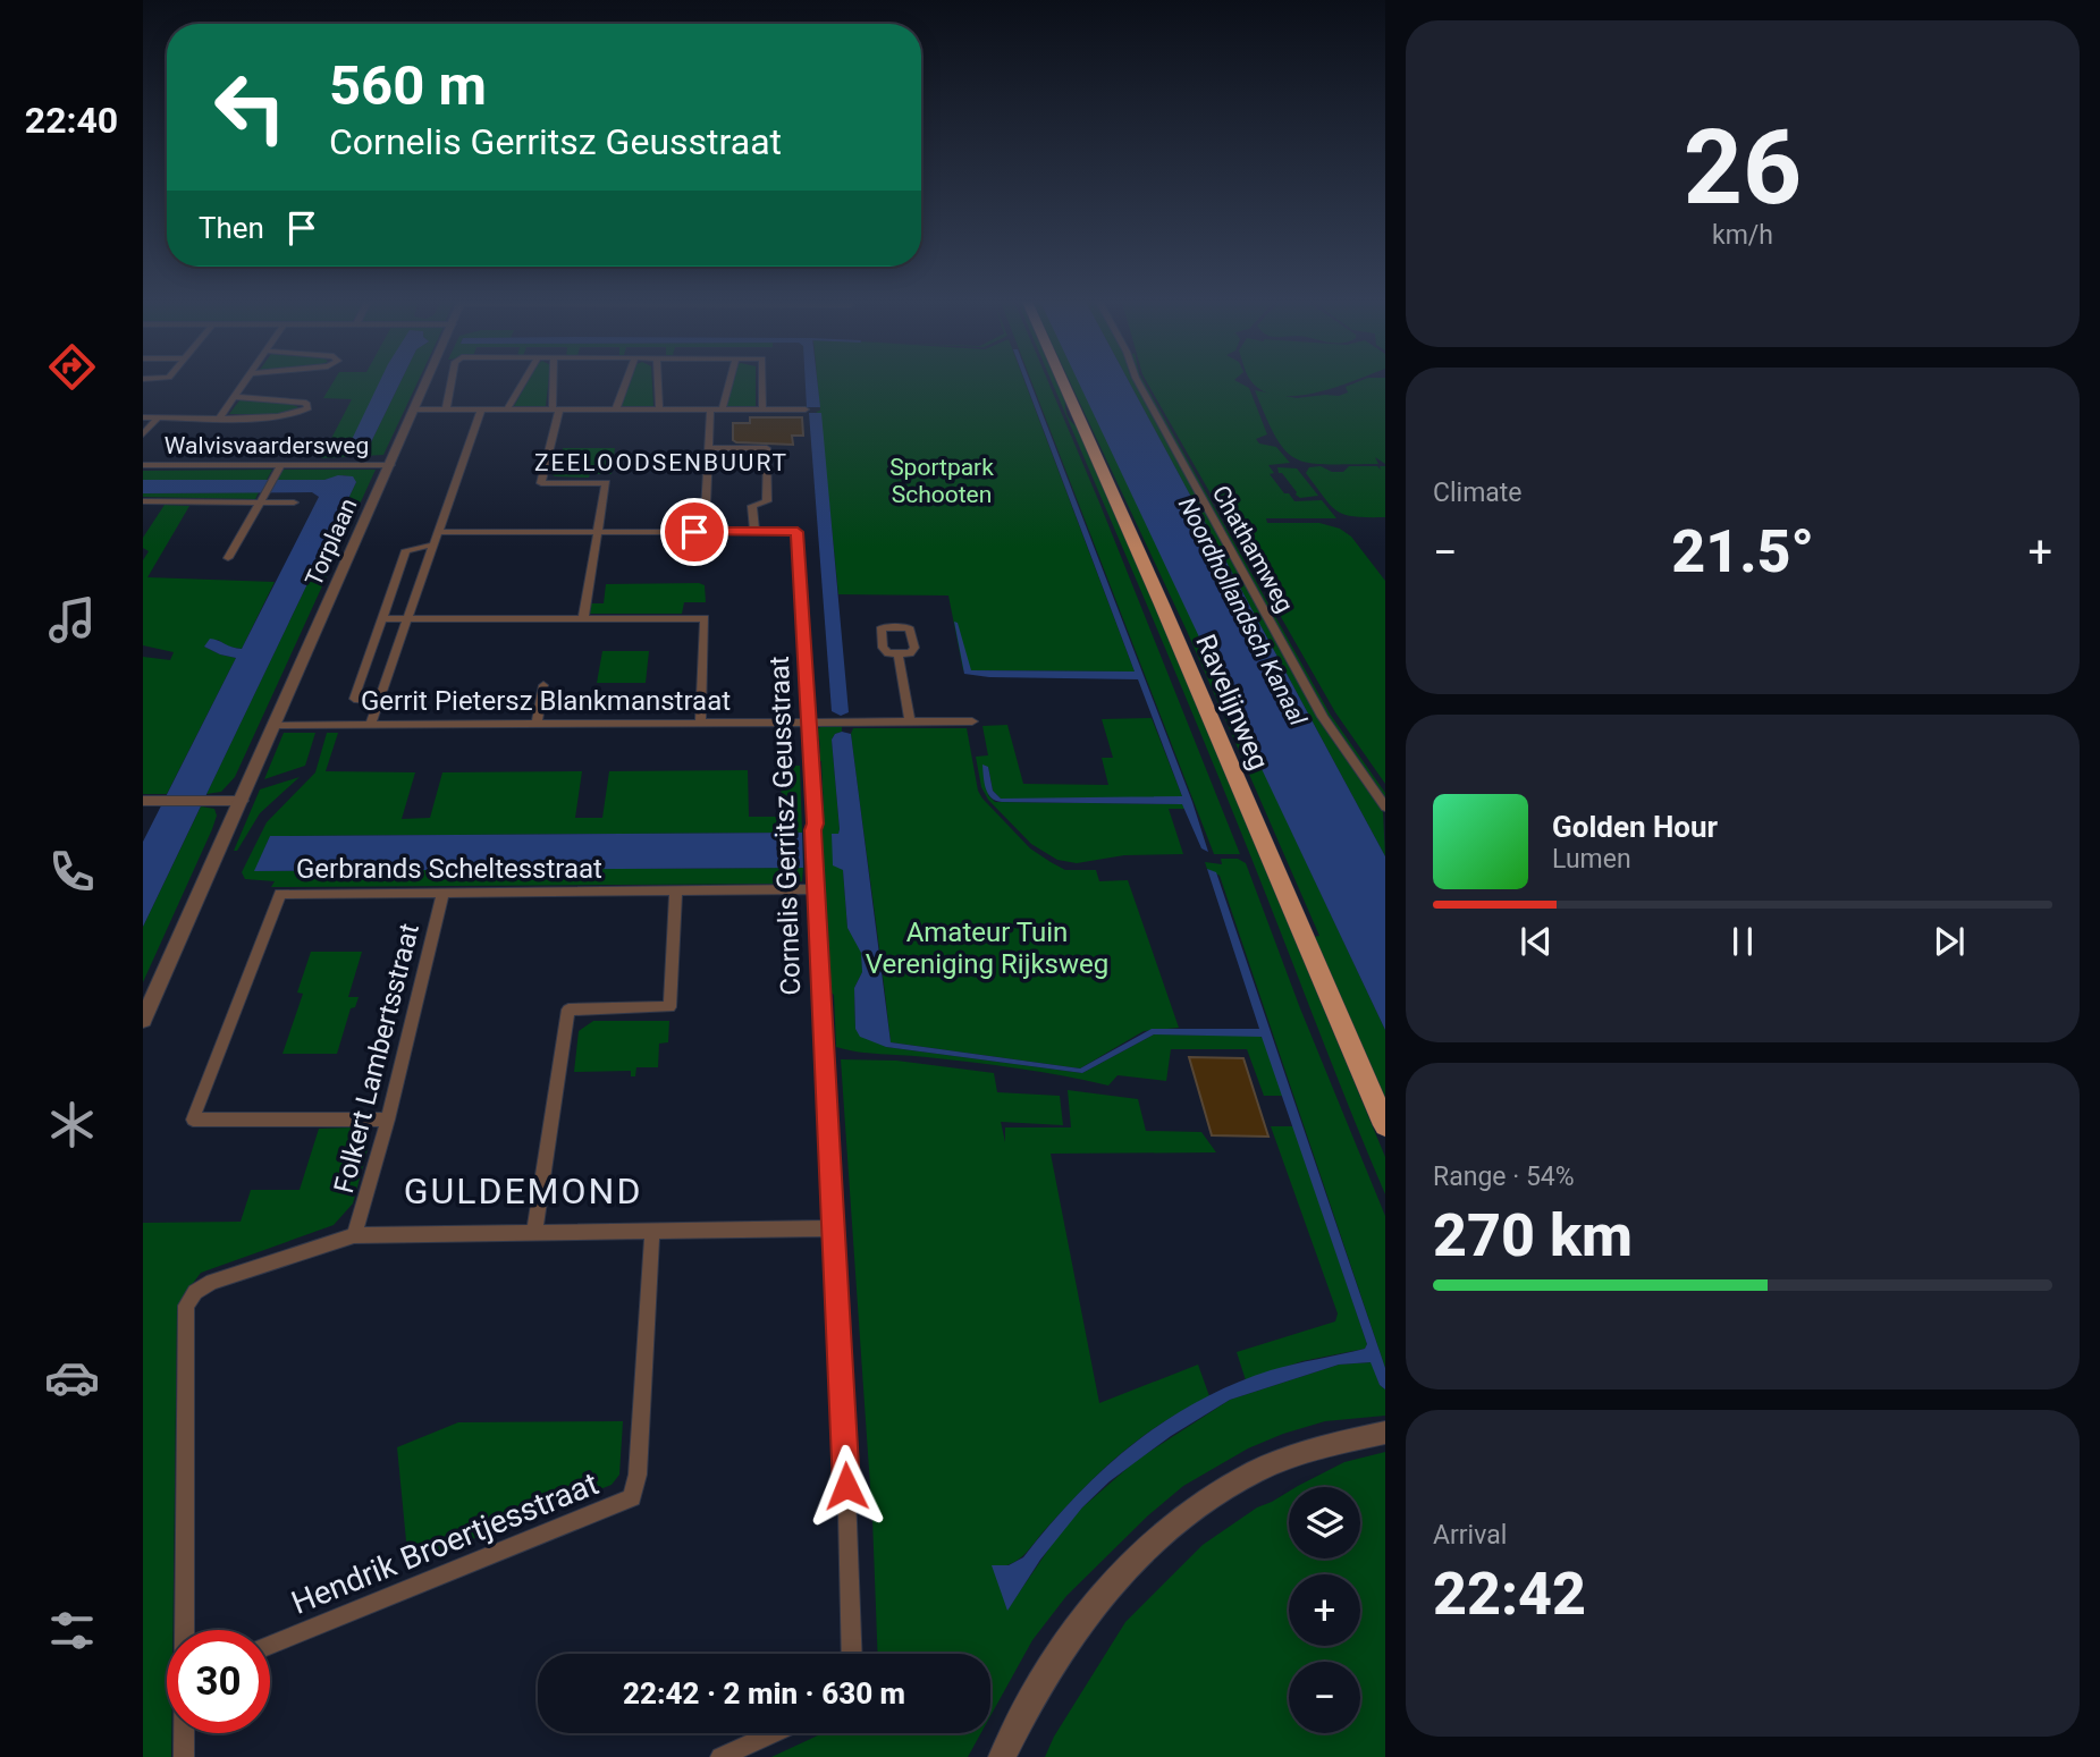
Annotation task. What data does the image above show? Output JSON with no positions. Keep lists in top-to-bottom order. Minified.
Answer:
{"streets":{"main road":["Ravelijnweg"],"street":["Walvisvaardersweg","Torplaan","Chathamweg","Gerrit Pietersz Blankmanstraat","Cornelis Gerritsz Geusstraat","Gerbrands Scheltesstraat","Folkert Lambertsstraat","Hendrik Broertjesstraat"]},"crossings":[["Walvisvaardersweg","Torplaan"],["Torplaan","Gerrit Pietersz Blankmanstraat"],["Gerrit Pietersz Blankmanstraat","Cornelis Gerritsz Geusstraat"],["Cornelis Gerritsz Geusstraat","Gerbrands Scheltesstraat"],["Gerbrands Scheltesstraat","Folkert Lambertsstraat"]],"districts":["ZEELOODSENBUURT","GULDEMOND"],"water":["Noordhollandsch Kanaal"],"parks":["Sportpark Schooten","Amateur Tuin Vereniging Rijksweg"],"page":{"tabs":"22:40","tile":[["26","km/h"],"Climate",["Range · 54%","270 km"],["Arrival","22:42"]],"turn":["560 m","Cornelis Gerritsz Geusstraat"],"then":"Then","heat":["−","21.5°","+"],"song":["Golden Hour","Lumen"],"map_buttons":["+","−"],"limit":"30","trip":"22:42 · 2 min · 630 m"}}
